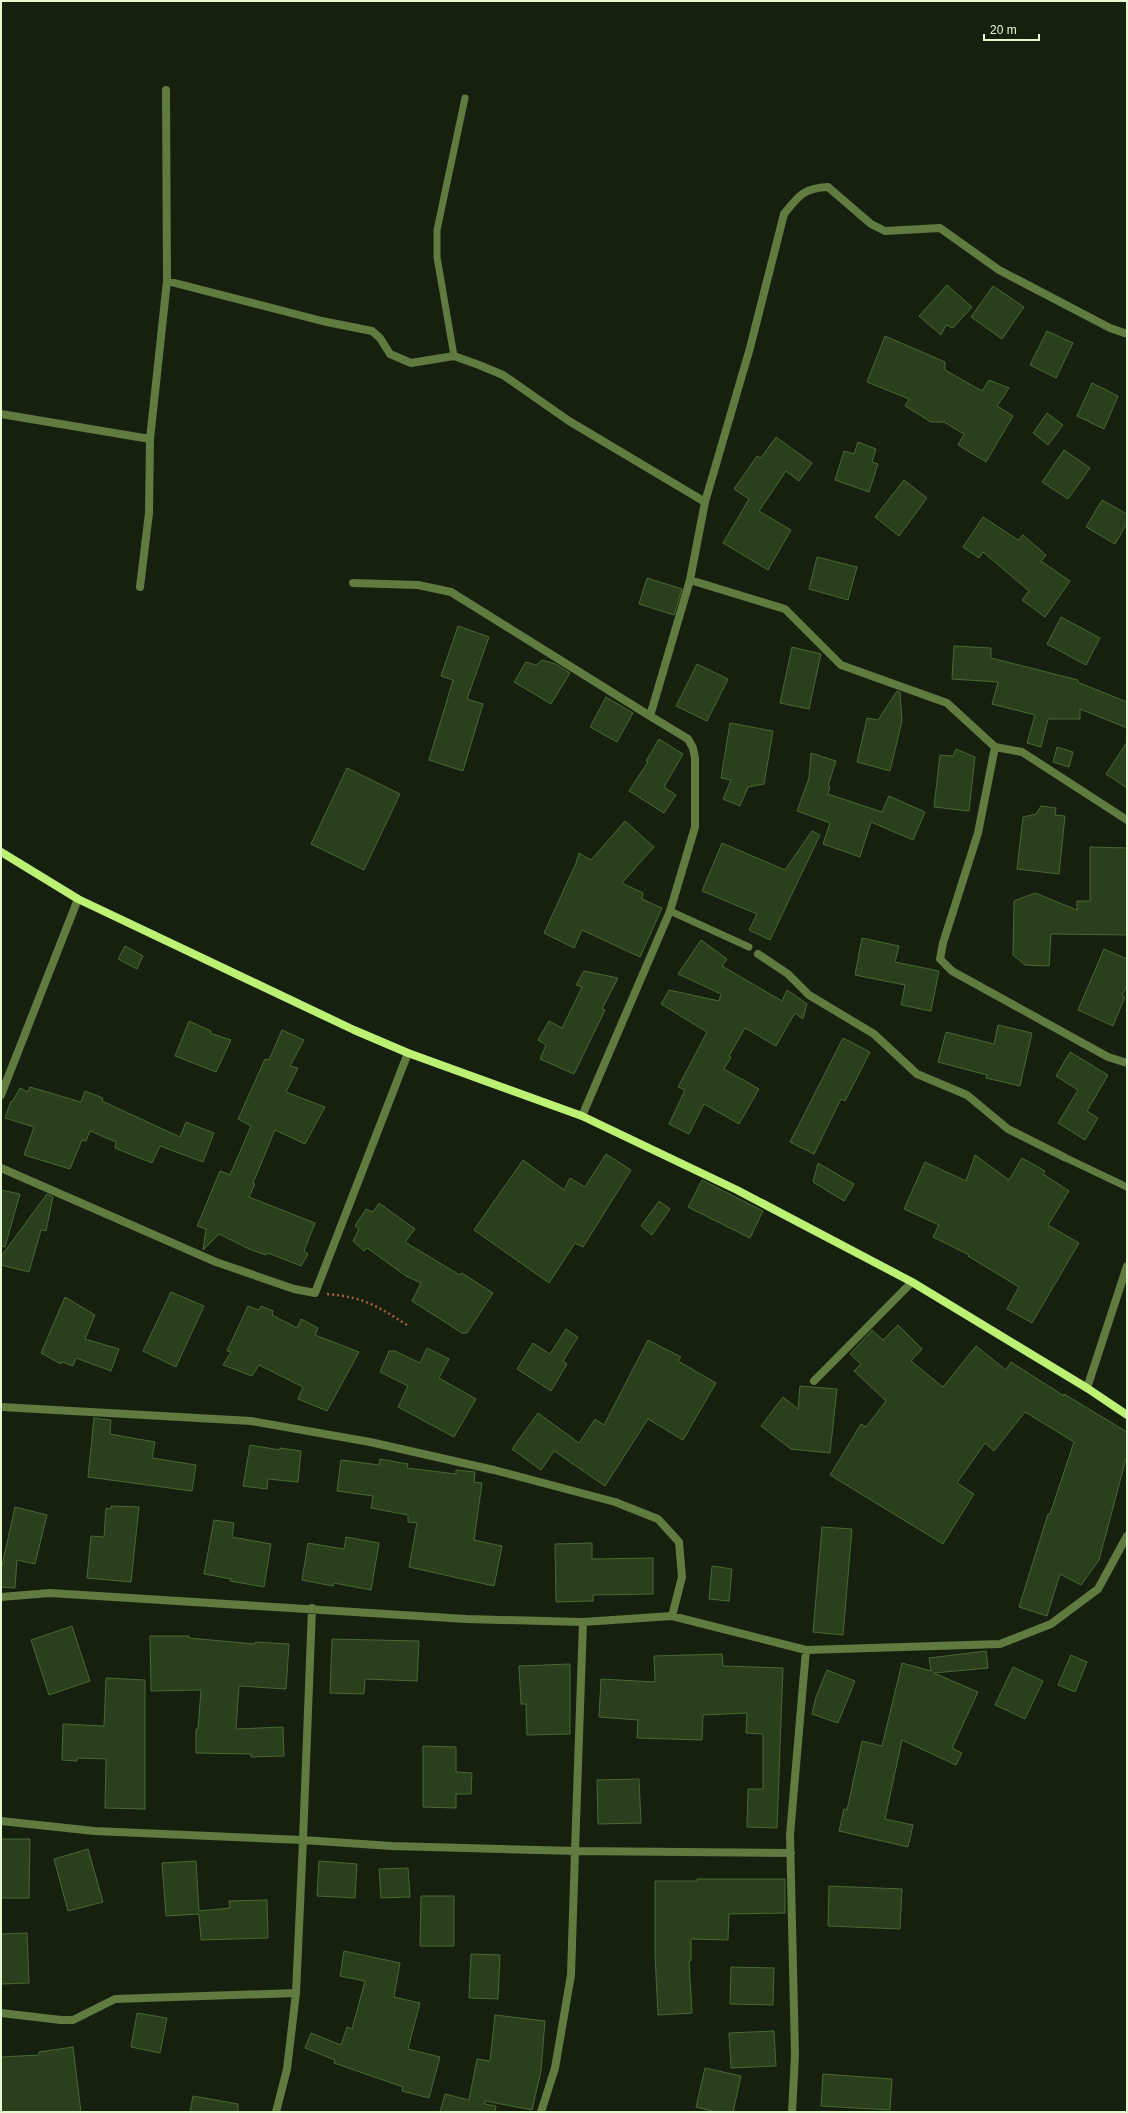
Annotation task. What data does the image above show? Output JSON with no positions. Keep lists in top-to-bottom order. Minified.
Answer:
{"scale_bar":"20 m"}
